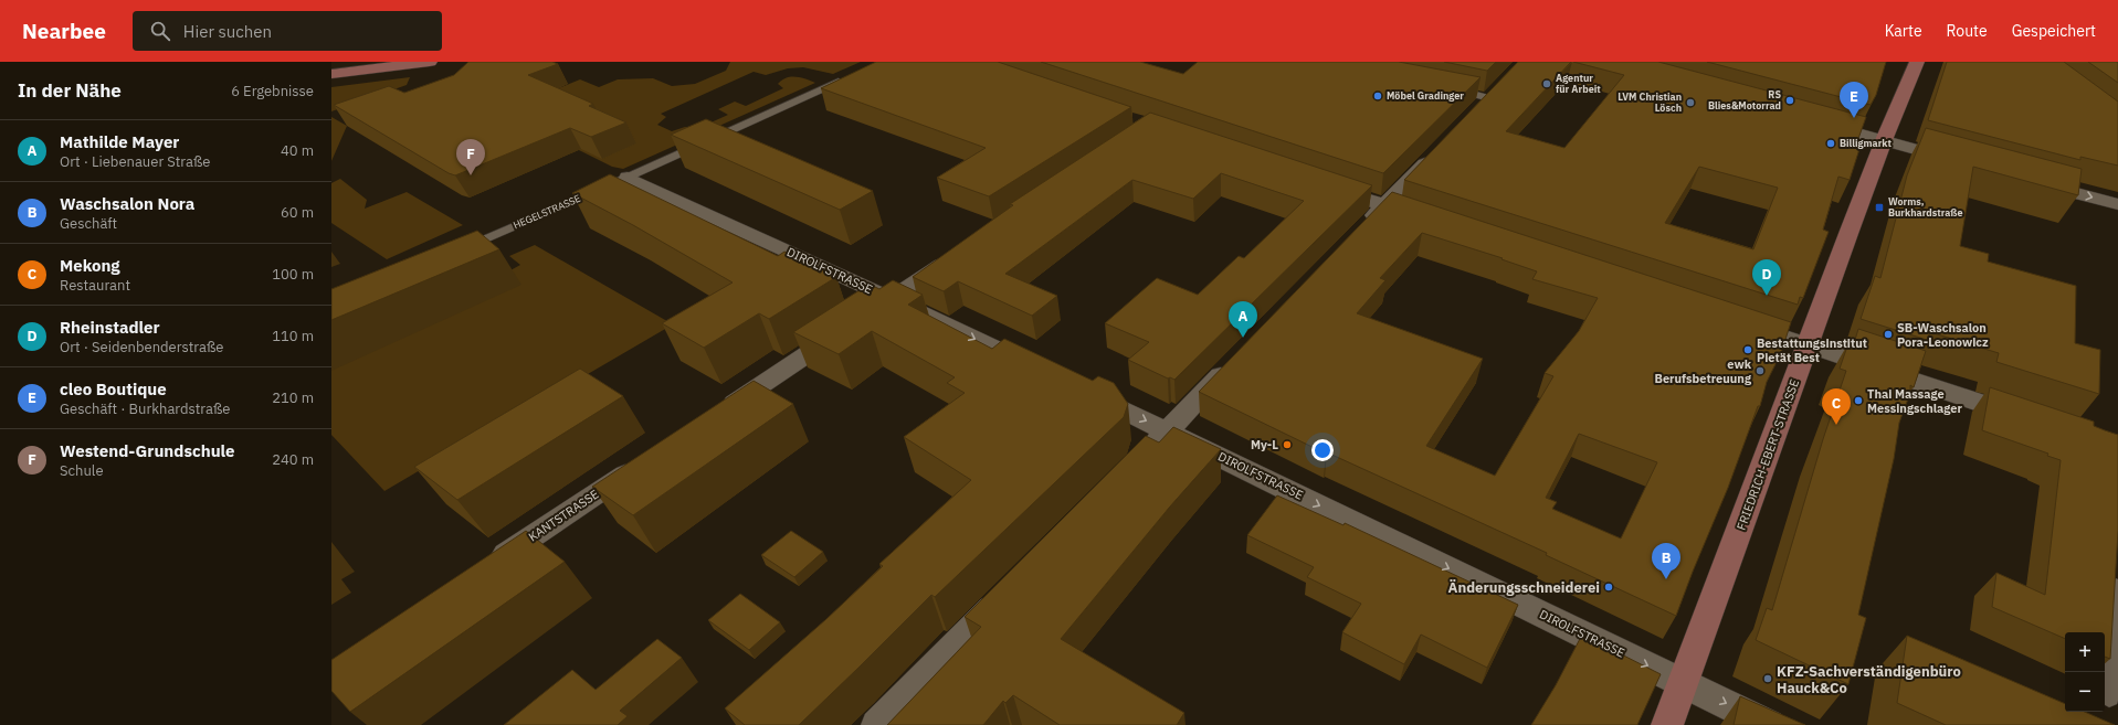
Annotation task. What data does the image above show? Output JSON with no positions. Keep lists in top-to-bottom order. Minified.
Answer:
{"streets":{"street":["DIROLFSTRASSE","FRIEDRICH-EBERT-STRASSE","KANTSTRASSE"],"lane":["HEGELSTRASSE"]},"crossings":[["HEGELSTRASSE","DIROLFSTRASSE"],["DIROLFSTRASSE","FRIEDRICH-EBERT-STRASSE"]],"one_way":["DIROLFSTRASSE"],"places":{"other":["Agentur für Arbeit","Möbel Gradinger","RS Blies&Motorrad","LVM Christian Lösch","Billigmarkt","SB-Waschsalon Pora-Leonowicz","Bestattungsinstitut Pietät Best","ewk Berufsbetreuung","Thai Massage Messingschlager","My-L","Änderungsschneiderei","KFZ-Sachverständigenbüro Hauck&Co"],"transit":["Worms, Burkhardstraße"]},"page":{"header":"Nearbee","search":"Hier suchen","nav":["Karte","Route","Gespeichert"],"heading":["In der Nähe","6 Ergebnisse"],"pins":["E","F","D","A","C","B"],"list":[{"mark":"A","name":"Mathilde Mayer","note":"Ort · Liebenauer Straße","value":"40 m"},{"mark":"B","name":"Waschsalon Nora","note":"Geschäft","value":"60 m"},{"mark":"C","name":"Mekong","note":"Restaurant","value":"100 m"},{"mark":"D","name":"Rheinstadler","note":"Ort · Seidenbenderstraße","value":"110 m"},{"mark":"E","name":"cleo Boutique","note":"Geschäft · Burkhardstraße","value":"210 m"},{"mark":"F","name":"Westend-Grundschule","note":"Schule","value":"240 m"}],"map_buttons":["+","−"]}}
